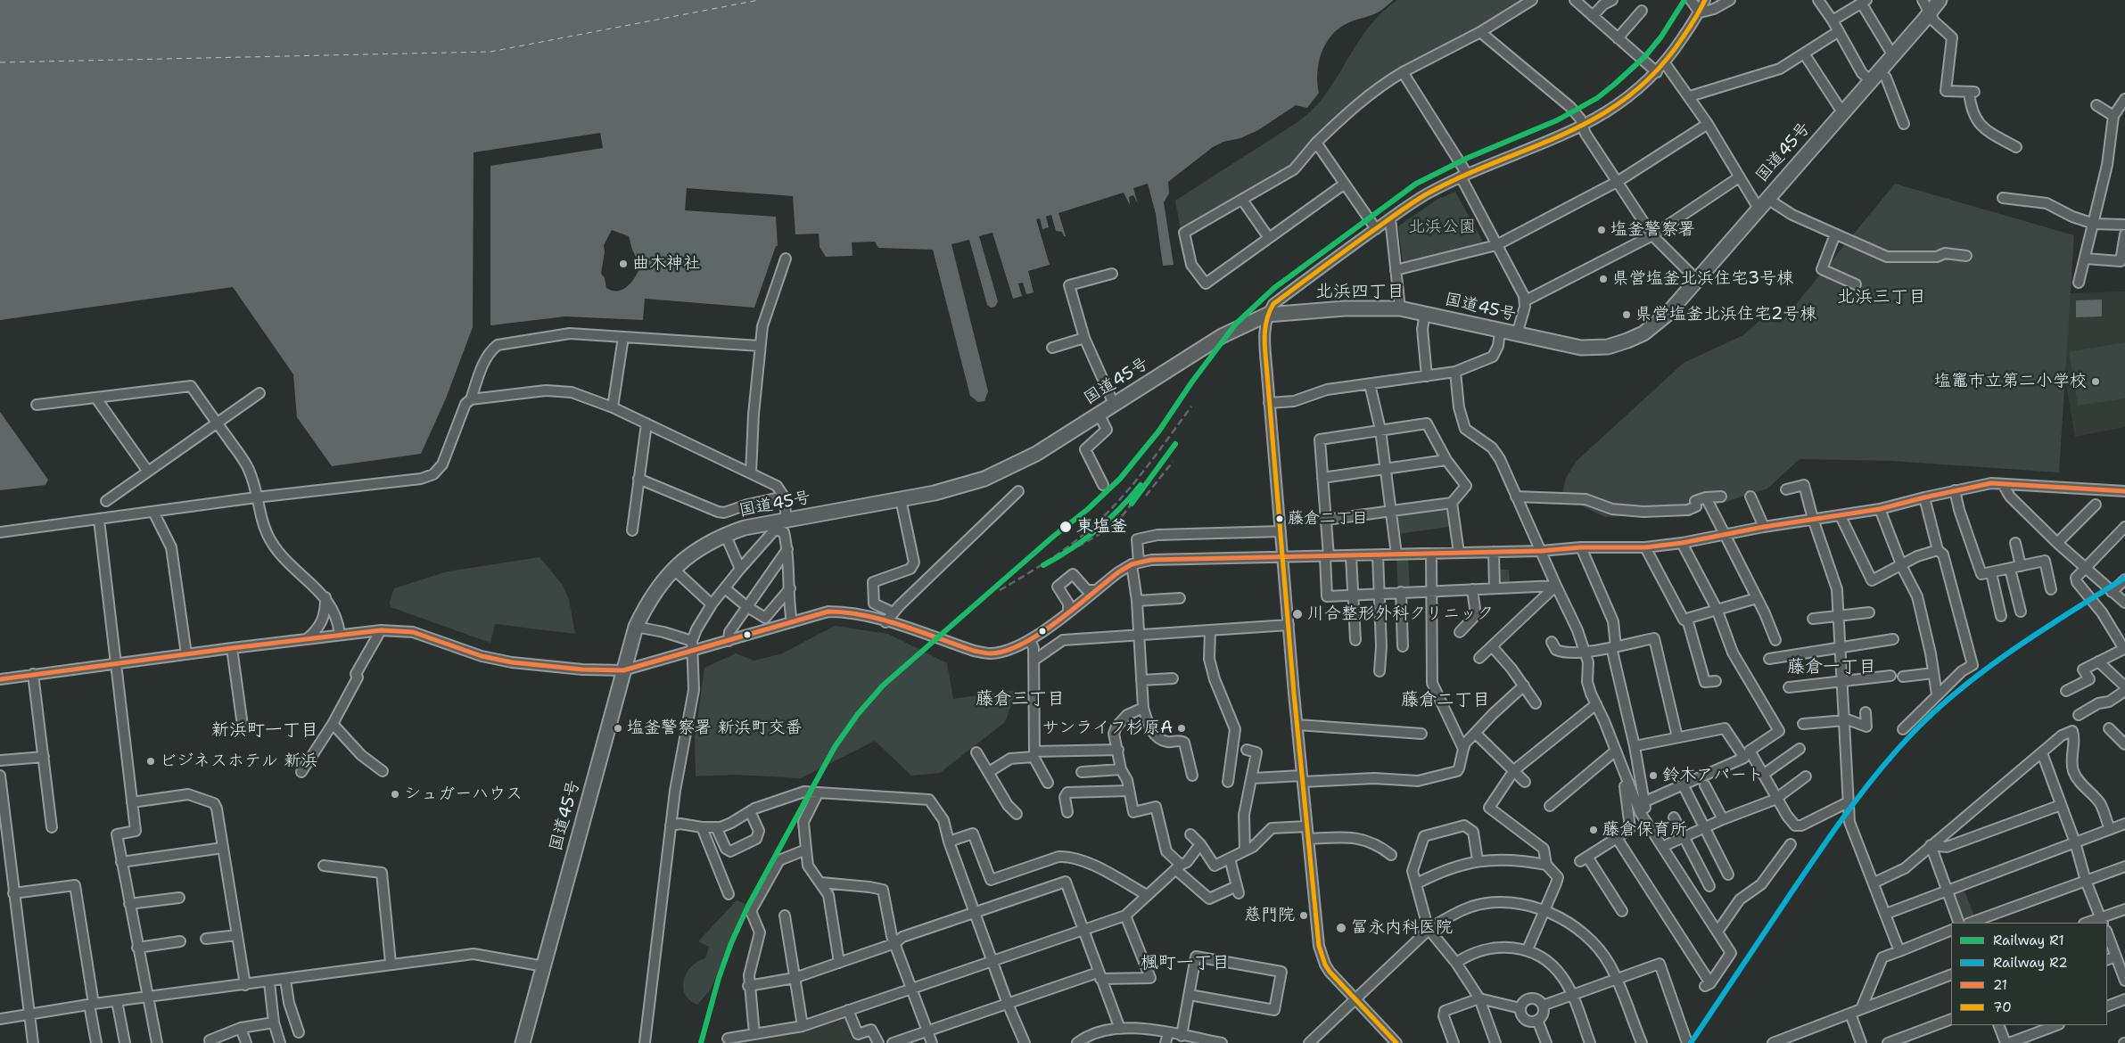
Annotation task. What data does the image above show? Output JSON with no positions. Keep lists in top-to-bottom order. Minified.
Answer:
{"streets":{"highway":["国道45号"]},"districts":["北浜四丁目","北浜三丁目","藤倉一丁目","藤倉三丁目","藤倉二丁目","新浜町一丁目","楓町一丁目"],"parks":["北浜公園"],"places":["塩釜警察署","曲木神社","県営塩釜北浜住宅3号棟","県営塩釜北浜住宅2号棟","塩竈市立第二小学校","藤倉二丁目","東塩釜","川合整形外科クリニック","塩釜警察署 新浜町交番","サンライフ杉原A","ビジネスホテル 新浜","鈴木アパート","シュガーハウス","藤倉保育所","慈門院","冨永内科医院"],"lines":["rail line R1","transit line 70","transit line 21","rail line R2"],"legend":["Railway R1","Railway R2","21","70"]}
